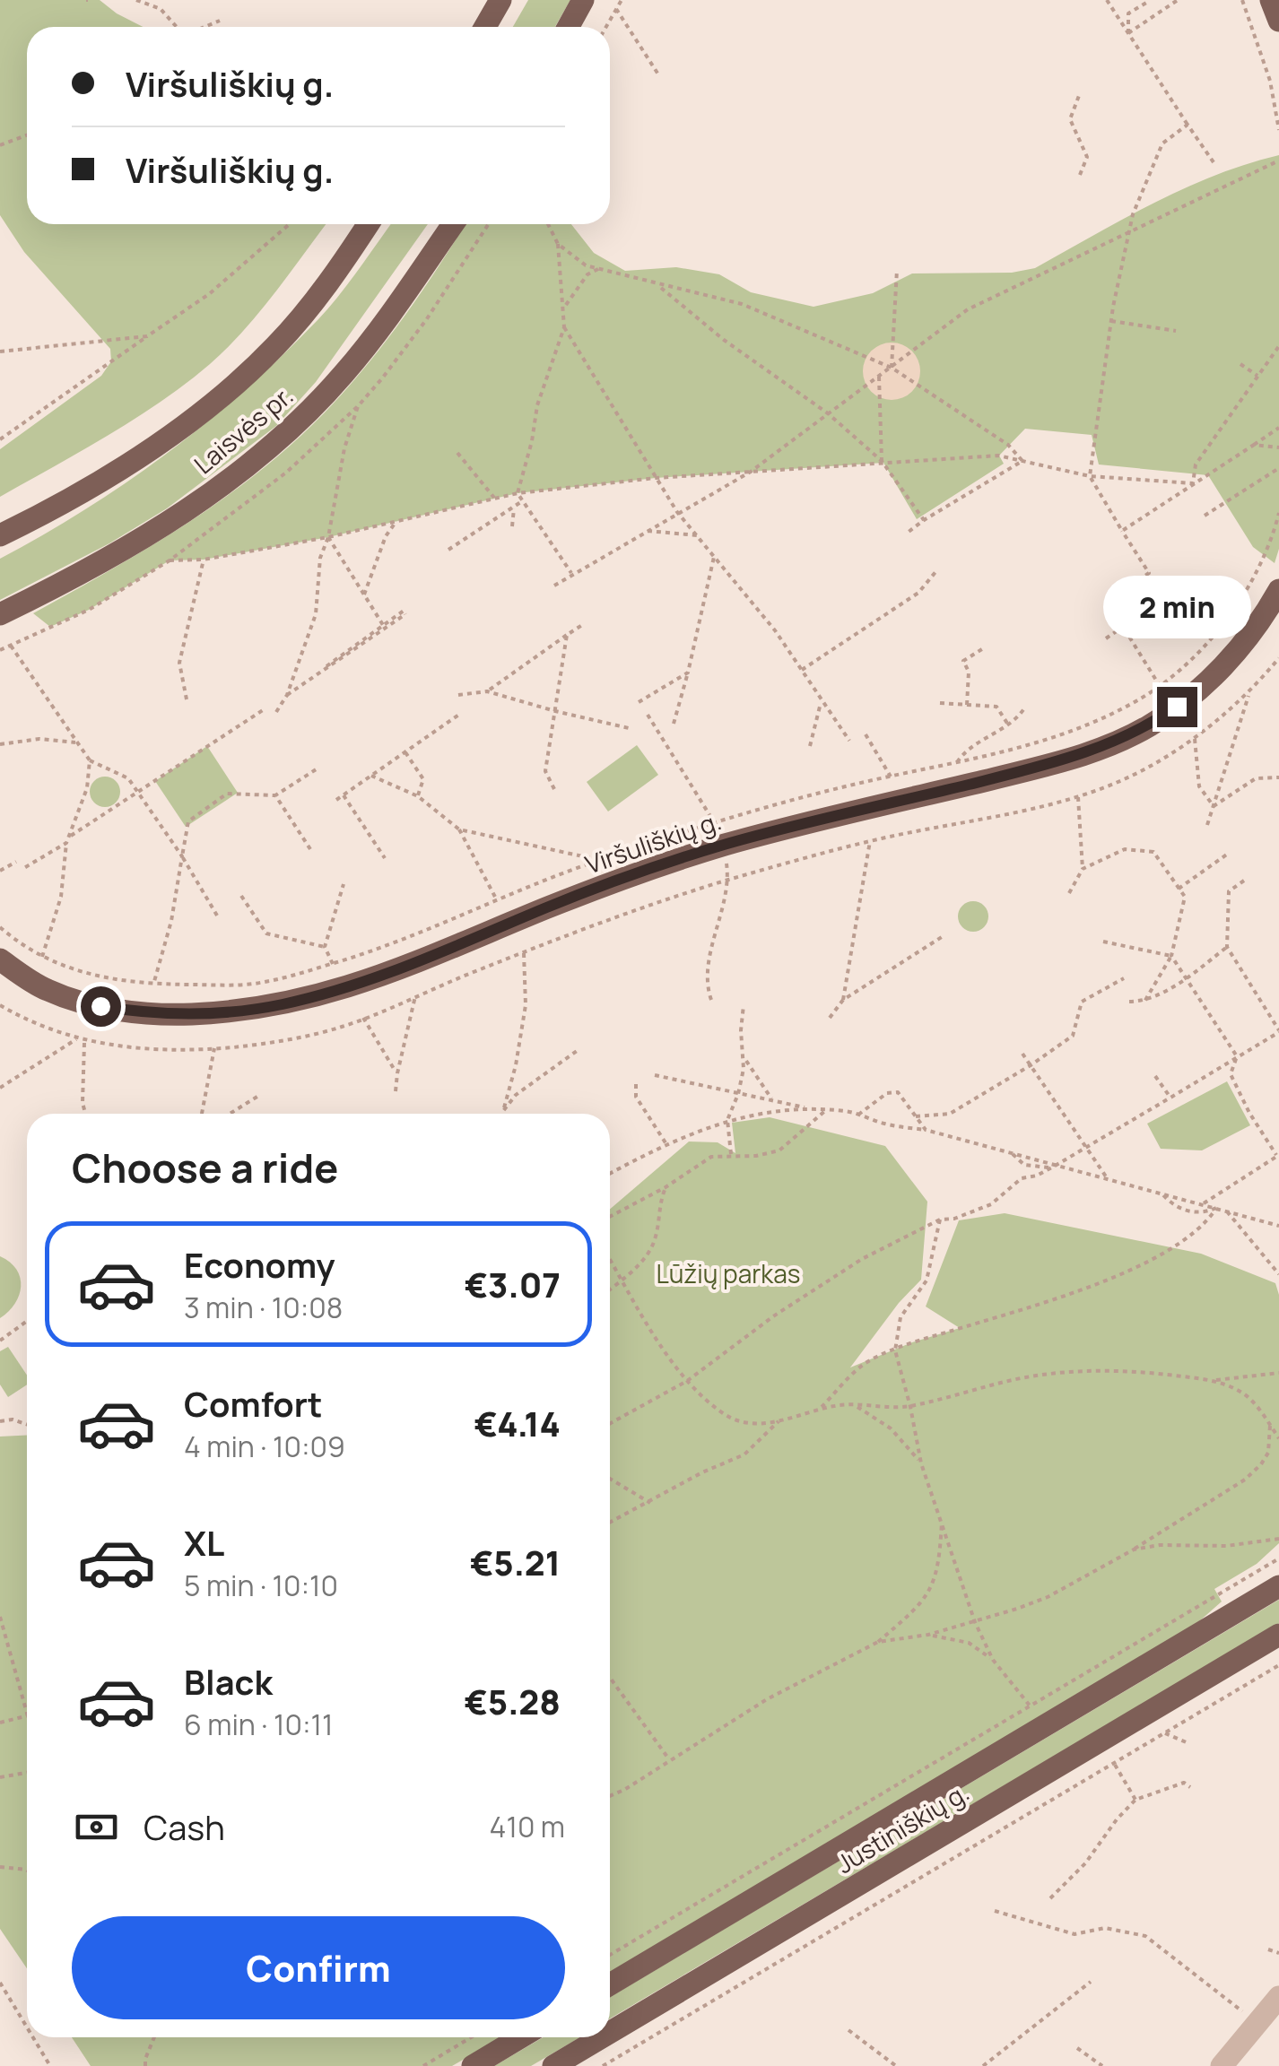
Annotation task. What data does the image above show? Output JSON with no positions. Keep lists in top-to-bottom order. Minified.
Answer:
{"streets":{"main road":["Laisvės pr.","Viršuliškių g.","Justiniškių g."]},"parks":["Lūžių parkas"],"page":{"banner":["Viršuliškių g.","Viršuliškių g."],"bubble":"2 min","heading":"Choose a ride","list":[{"name":"Economy","note":"3 min · 10:08","value":"€3.07"},{"name":"Comfort","note":"4 min · 10:09","value":"€4.14"},{"name":"XL","note":"5 min · 10:10","value":"€5.21"},{"name":"Black","note":"6 min · 10:11","value":"€5.28"}],"pay":["Cash","410 m"],"buttons":"Confirm"}}
